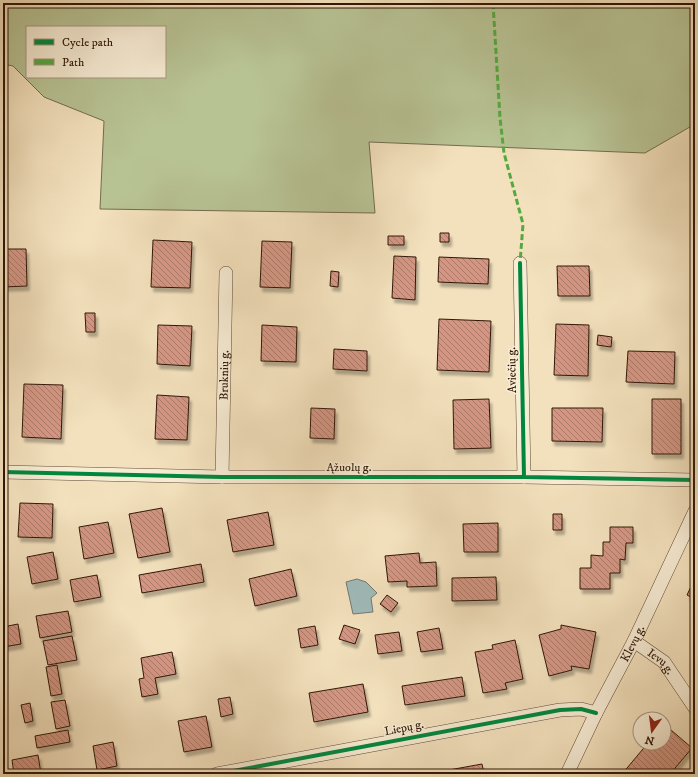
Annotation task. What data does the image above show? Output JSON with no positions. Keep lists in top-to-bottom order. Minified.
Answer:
{"streets":{"street":["Aviečių g.","Bruknių g.","Ąžuolų g.","Klevų g.","Ievų g.","Liepų g."]},"crossings":[["Aviečių g.","Ąžuolų g."],["Bruknių g.","Ąžuolų g."],["Klevų g.","Ievų g."],["Klevų g.","Liepų g."]],"legend":["Cycle path","Path"],"north":"bottom"}
